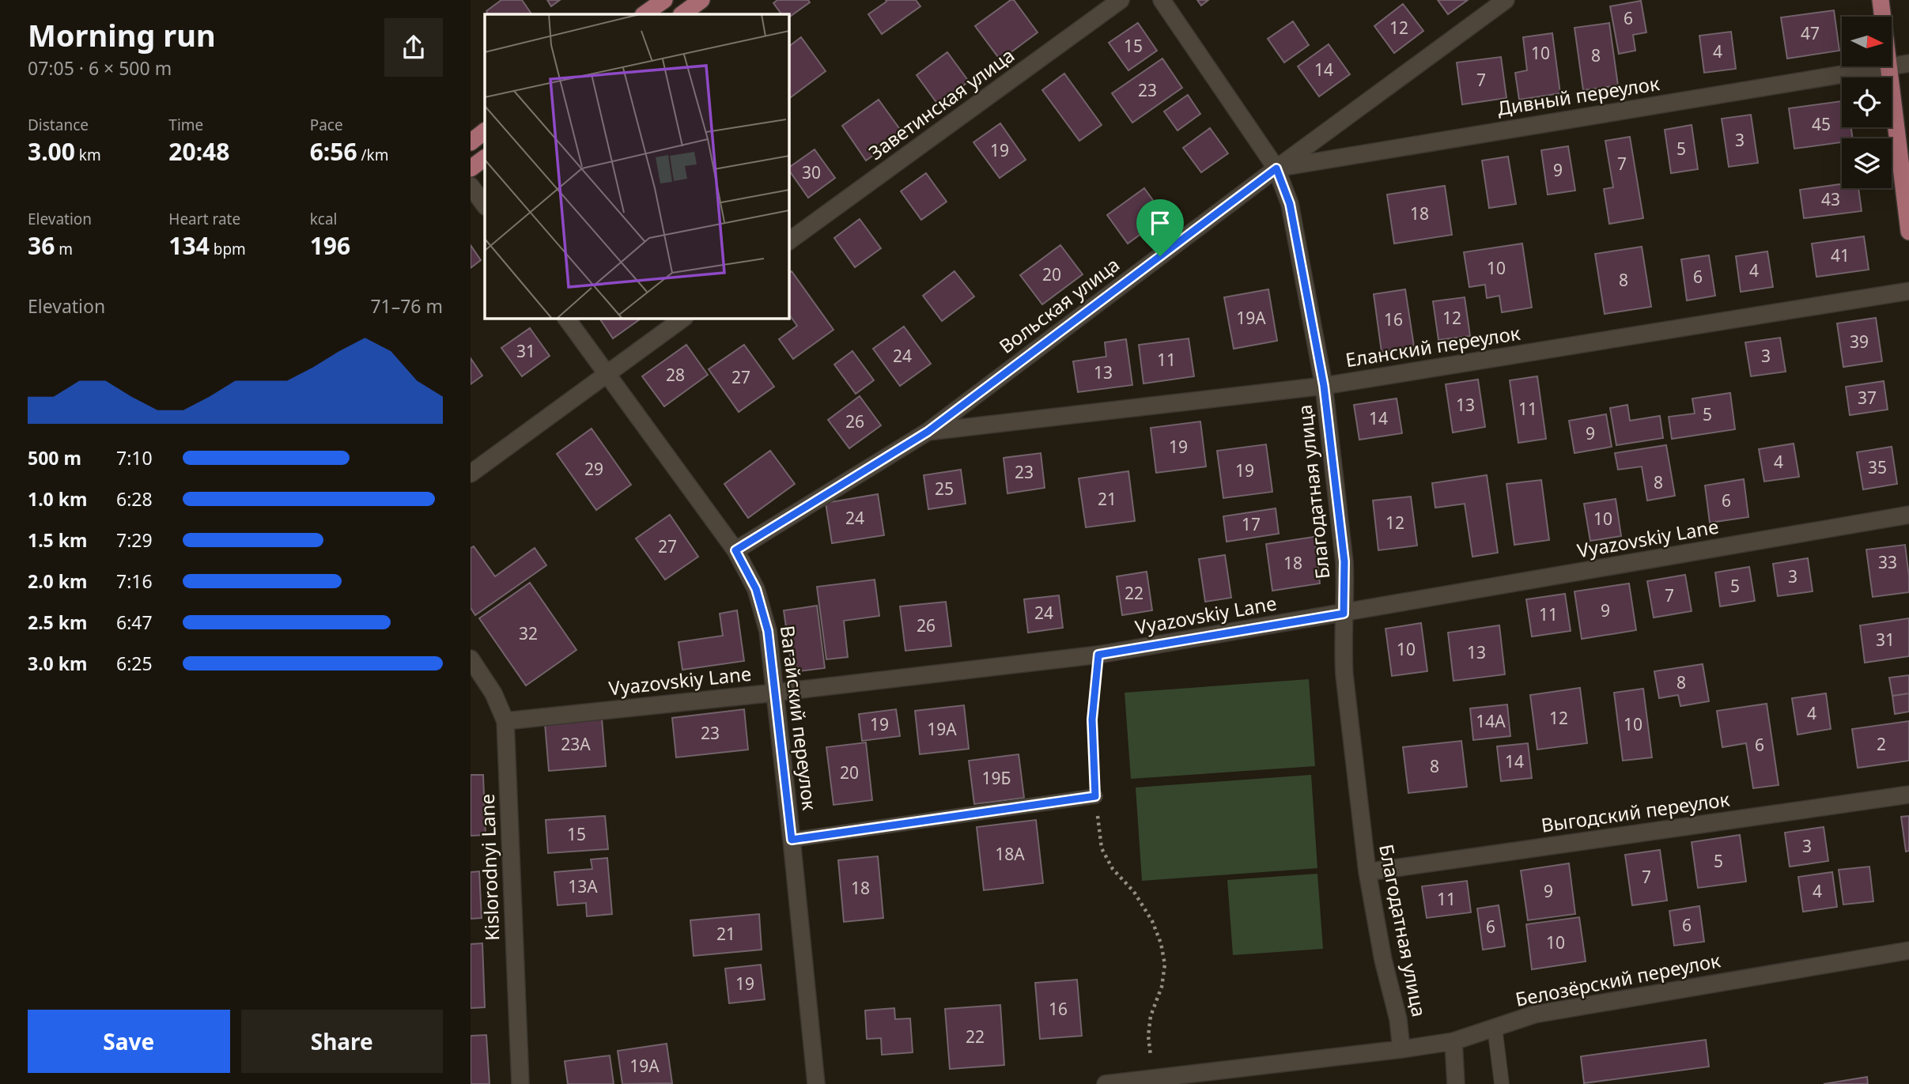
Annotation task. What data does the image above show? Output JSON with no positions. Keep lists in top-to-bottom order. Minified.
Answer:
{"streets":{"street":["Дивный переулок","Заветинская улица","Вольская улица","Еланский переулок","Благодатная улица","Vyazovskiy Lane","Вагайский переулок","Выгодский переулок","Kislorodnyi Lane","Белозёрский переулок"]},"crossings":[["Дивный переулок","Вольская улица"],["Дивный переулок","Благодатная улица"],["Вольская улица","Еланский переулок"],["Вольская улица","Благодатная улица"],["Вольская улица","Вагайский переулок"],["Еланский переулок","Благодатная улица"],["Благодатная улица","Vyazovskiy Lane"],["Благодатная улица","Выгодский переулок"],["Благодатная улица","Белозёрский переулок"],["Vyazovskiy Lane","Вагайский переулок"],["Vyazovskiy Lane","Kislorodnyi Lane"]],"house_numbers":["6","12","47","15","4","10","8","14","7","23","45","3","5","19","7","9","30","43","18","41","10","4","20","6","8","19А","12","16","39","31","24","3","11","13","28","27","37","13","11","5","14","26","9","19","4","35","29","19","23","8","25","21","6","24","10","12","17","27","33","18","3","5","22","7","9","24","11","26","32","31","10","13","8","4","12","14А","19","10","19А","23","23А","2","6","14","8","20","19Б","15","3","18А","5","7","13А","18","9","4","11","6","6","21","10","19","16","22","19А"],"north":"right","page":{"heading":["Morning run","07:05 · 6 × 500 m"],"stats":[["Distance","3.00 km"],["Time","20:48"],["Pace","6:56 /km"],["Elevation","36 m"],["Heart rate","134 bpm"],["kcal","196"]],"chart":["Elevation","71–76 m"],"list":[{"name":"500 m","note":"7:10"},{"name":"1.0 km","note":"6:28"},{"name":"1.5 km","note":"7:29"},{"name":"2.0 km","note":"7:16"},{"name":"2.5 km","note":"6:47"},{"name":"3.0 km","note":"6:25"}],"buttons":["Save","Share"]}}
